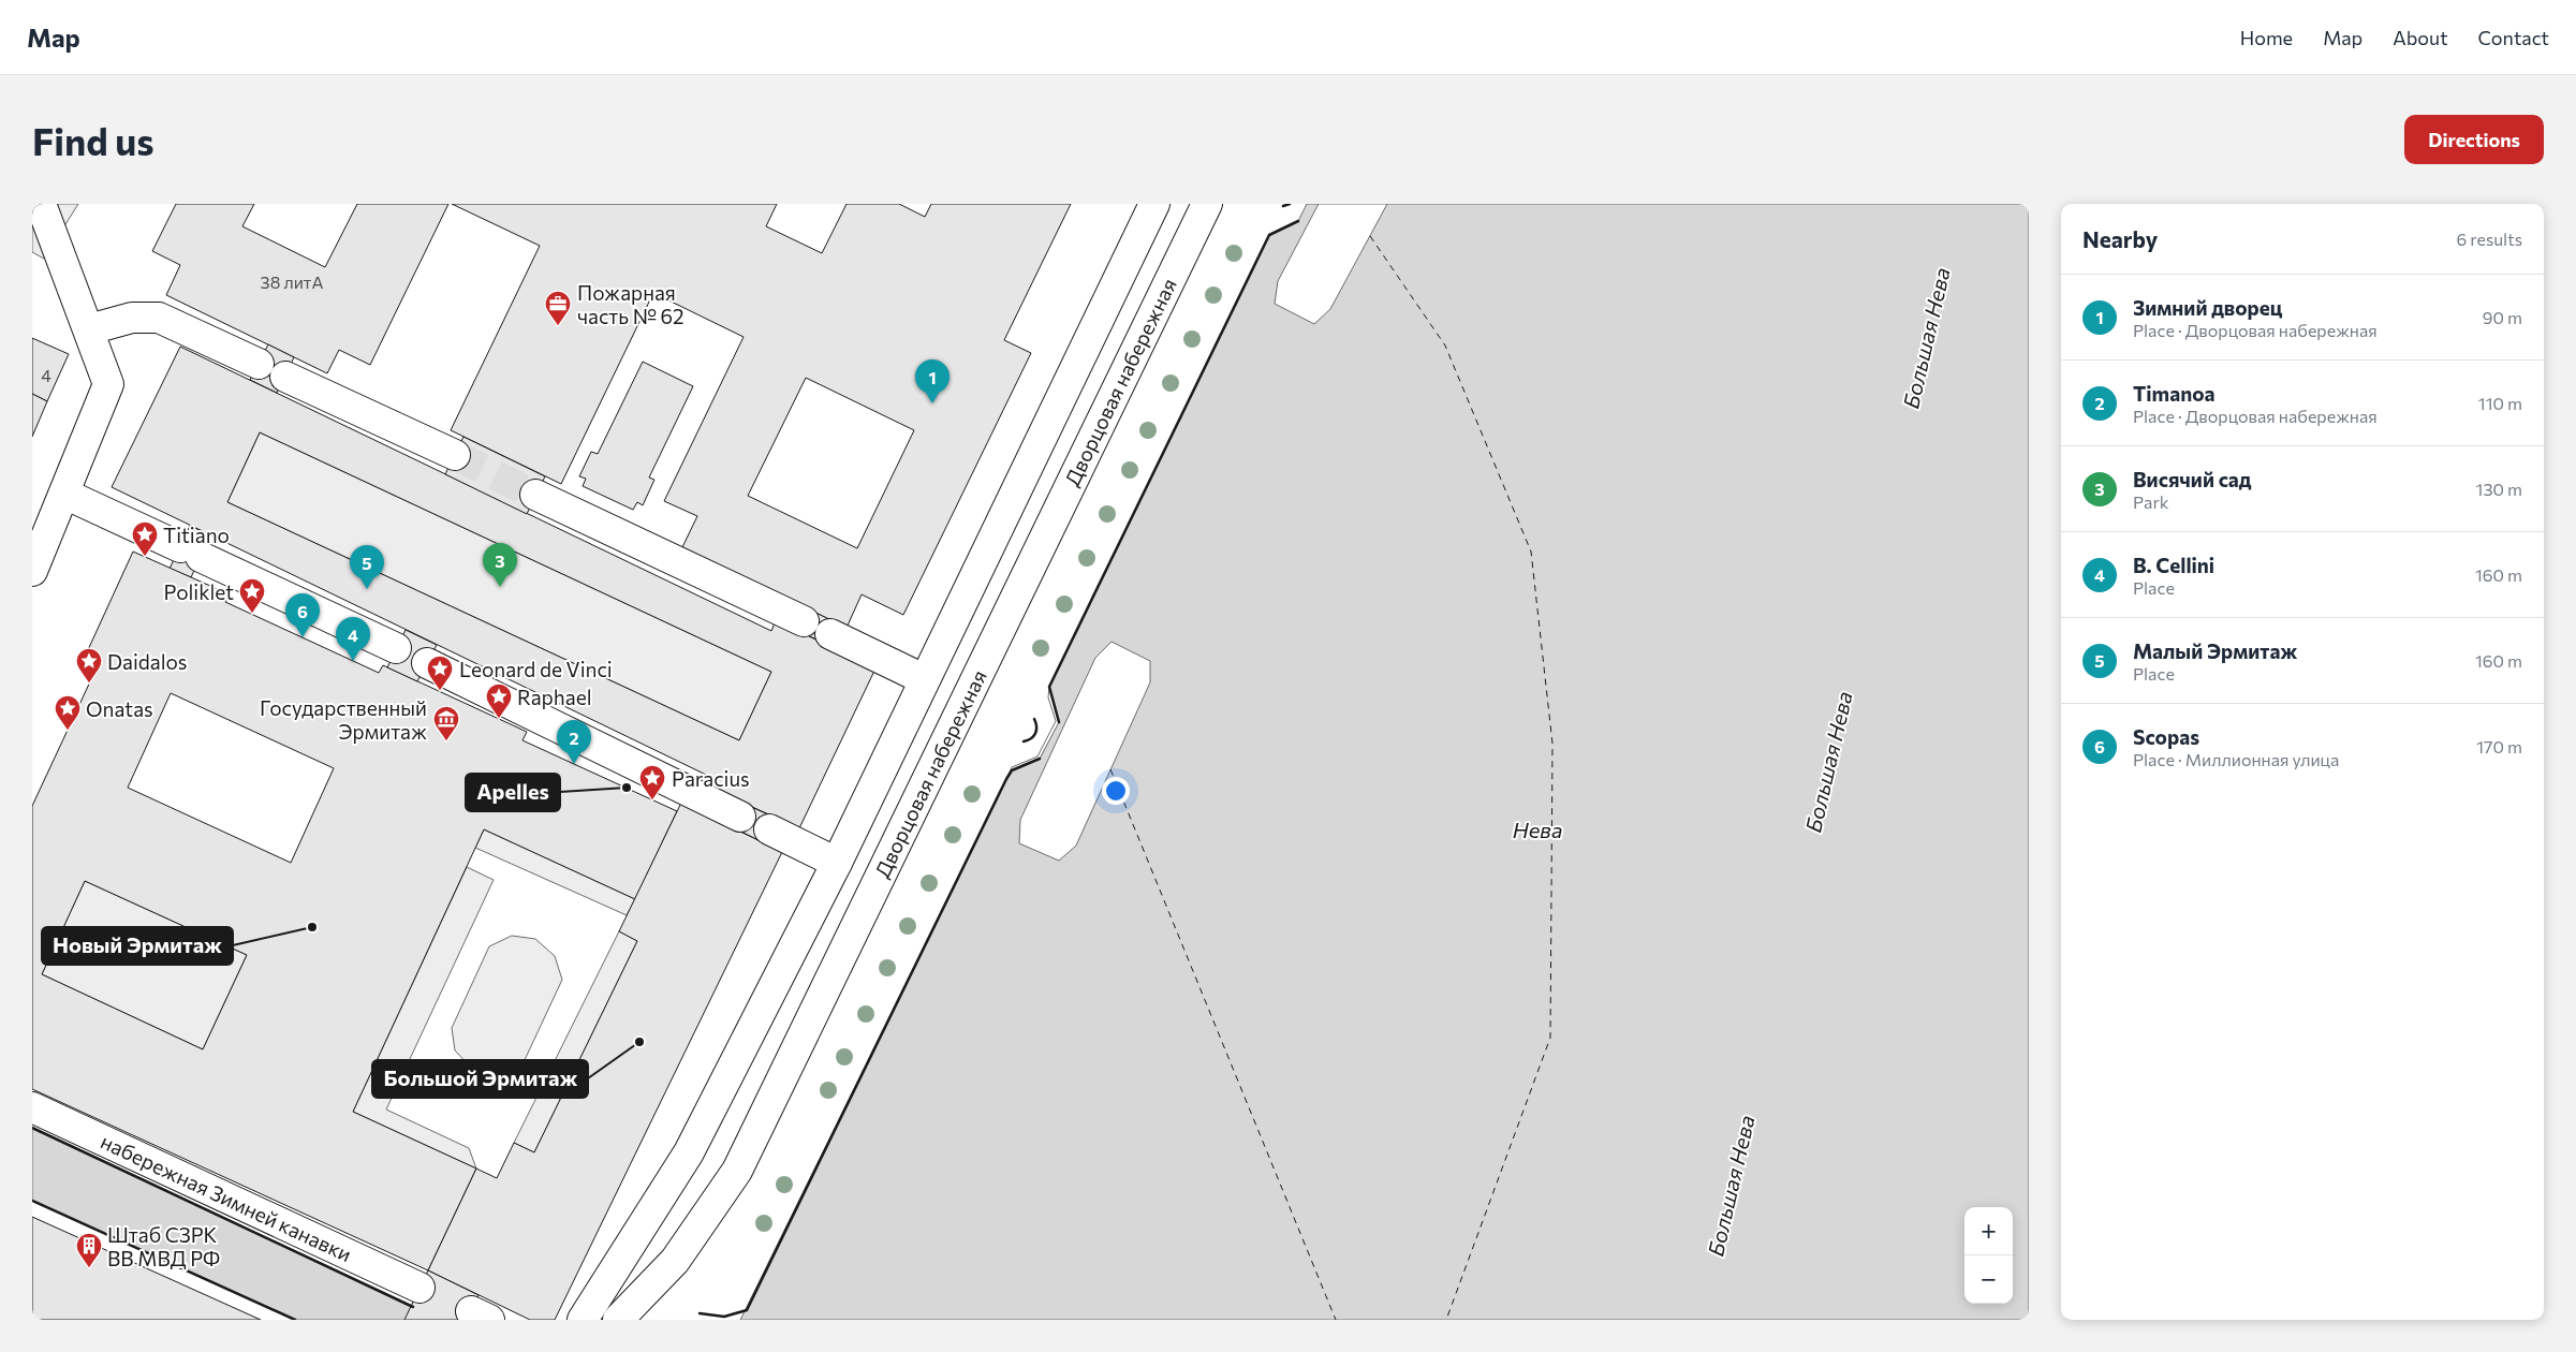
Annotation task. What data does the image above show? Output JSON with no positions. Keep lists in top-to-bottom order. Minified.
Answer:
{"streets":{"main road":["Дворцовая набережная","набережная Зимней канавки"]},"water":["Большая Нева","Нева"],"places":{"office":["Пожарная часть № 62"],"place":["Titiano","Poliklet","Daidalos","Leonard de Vinci","Raphael","Onatas","Paracius"],"museum":["Государственный Эрмитаж"],"other":["Apelles","Новый Эрмитаж","Большой Эрмитаж"],"building":["Штаб СЗРК ВВ МВД РФ"]},"house_numbers":["38 литА","4"],"page":{"header":"Map","nav":["Home","Map","About","Contact"],"buttons":"Directions","title":"Find us","heading":["Nearby","6 results"],"list":[{"mark":"1","name":"Зимний дворец","note":"Place · Дворцовая набережная","value":"90 m"},{"mark":"2","name":"Timanoa","note":"Place · Дворцовая набережная","value":"110 m"},{"mark":"3","name":"Висячий сад","note":"Park","value":"130 m"},{"mark":"4","name":"B. Cellini","note":"Place","value":"160 m"},{"mark":"5","name":"Малый Эрмитаж","note":"Place","value":"160 m"},{"mark":"6","name":"Scopas","note":"Place · Миллионная улица","value":"170 m"}],"pins":["1","3","5","6","4","2"],"map_buttons":["+","−"]}}
